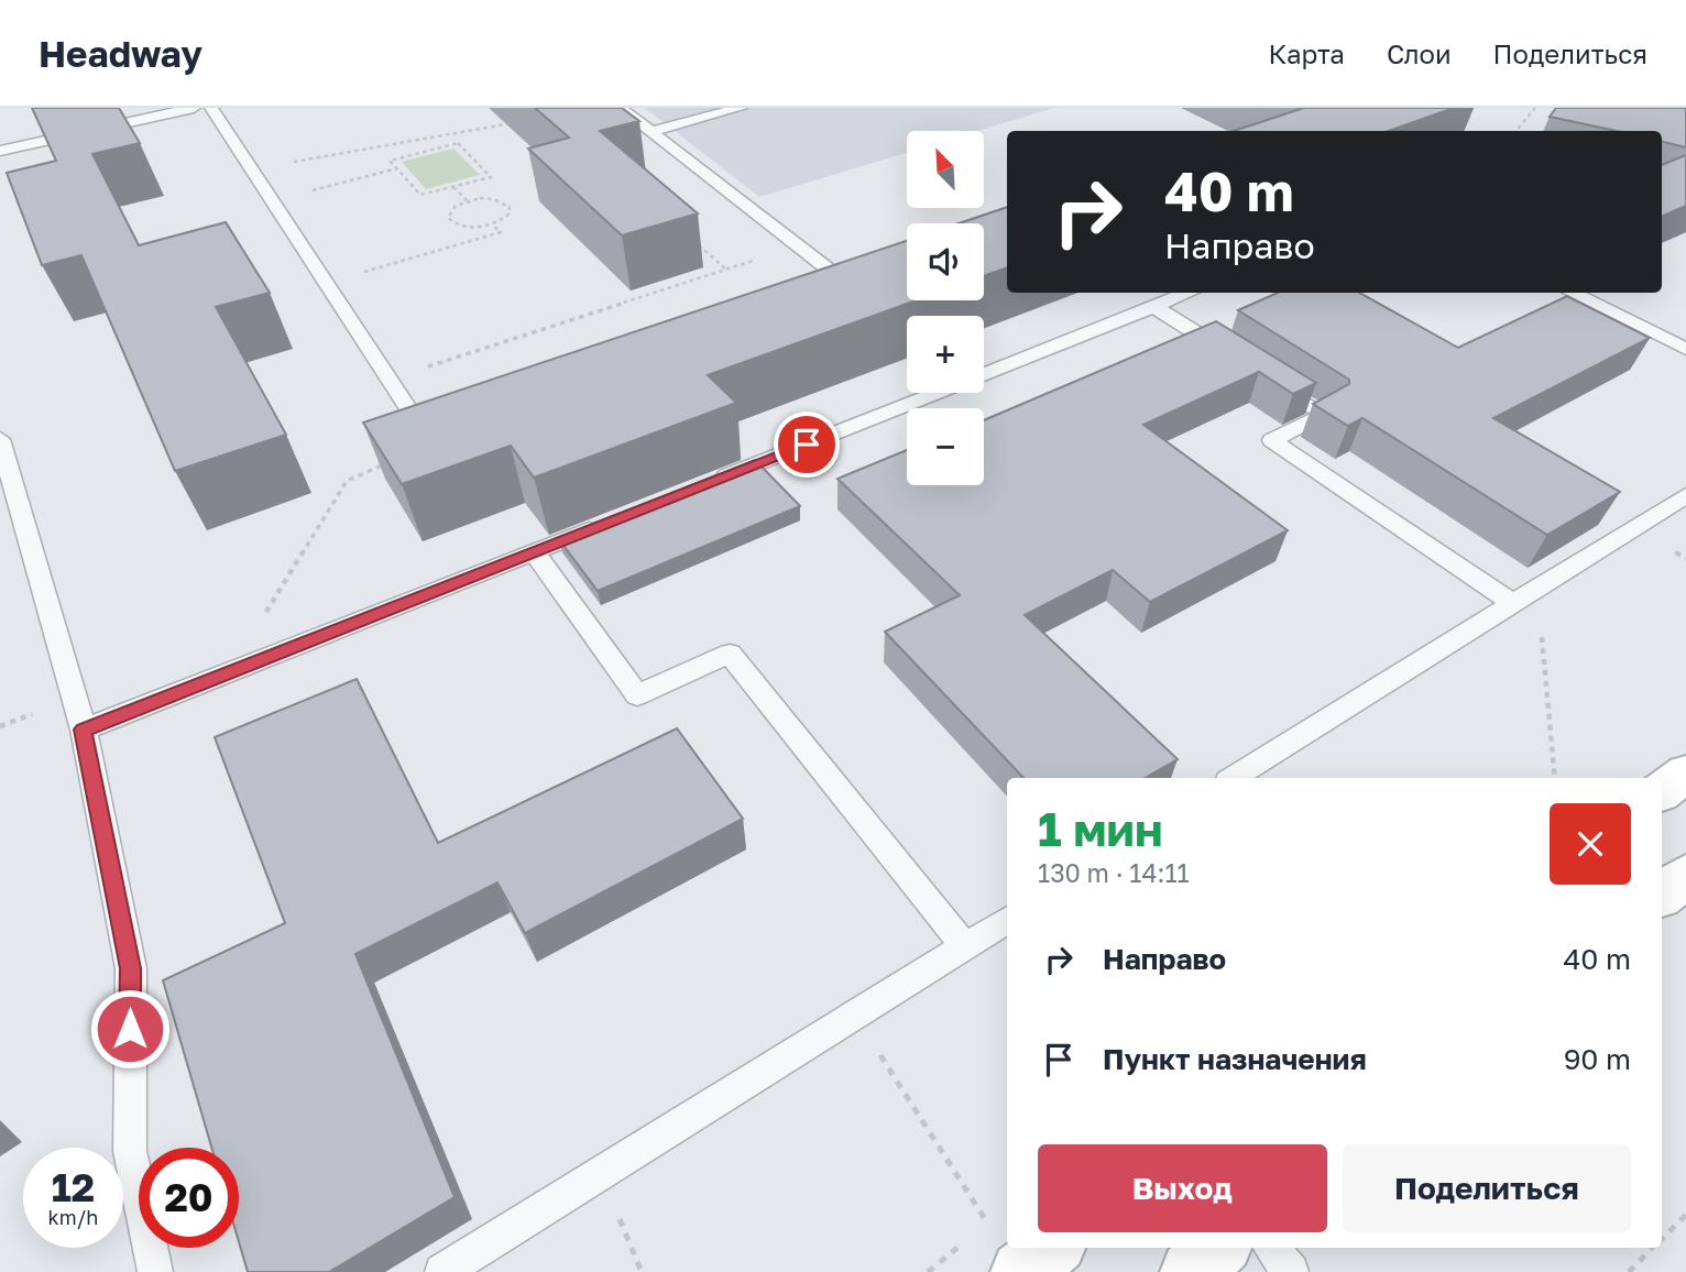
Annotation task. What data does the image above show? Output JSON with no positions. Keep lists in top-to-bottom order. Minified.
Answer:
{"north":"top left","page":{"header":"Headway","nav":["Карта","Слои","Поделиться"],"map_buttons":["+","−"],"turn":["40 m","Направо"],"heading":["1 мин","130 m · 14:11"],"list":[{"name":"Направо","value":"40 m"},{"name":"Пункт назначения","value":"90 m"}],"buttons":["Выход","Поделиться"],"speed":"12 km/h","limit":"20"}}
